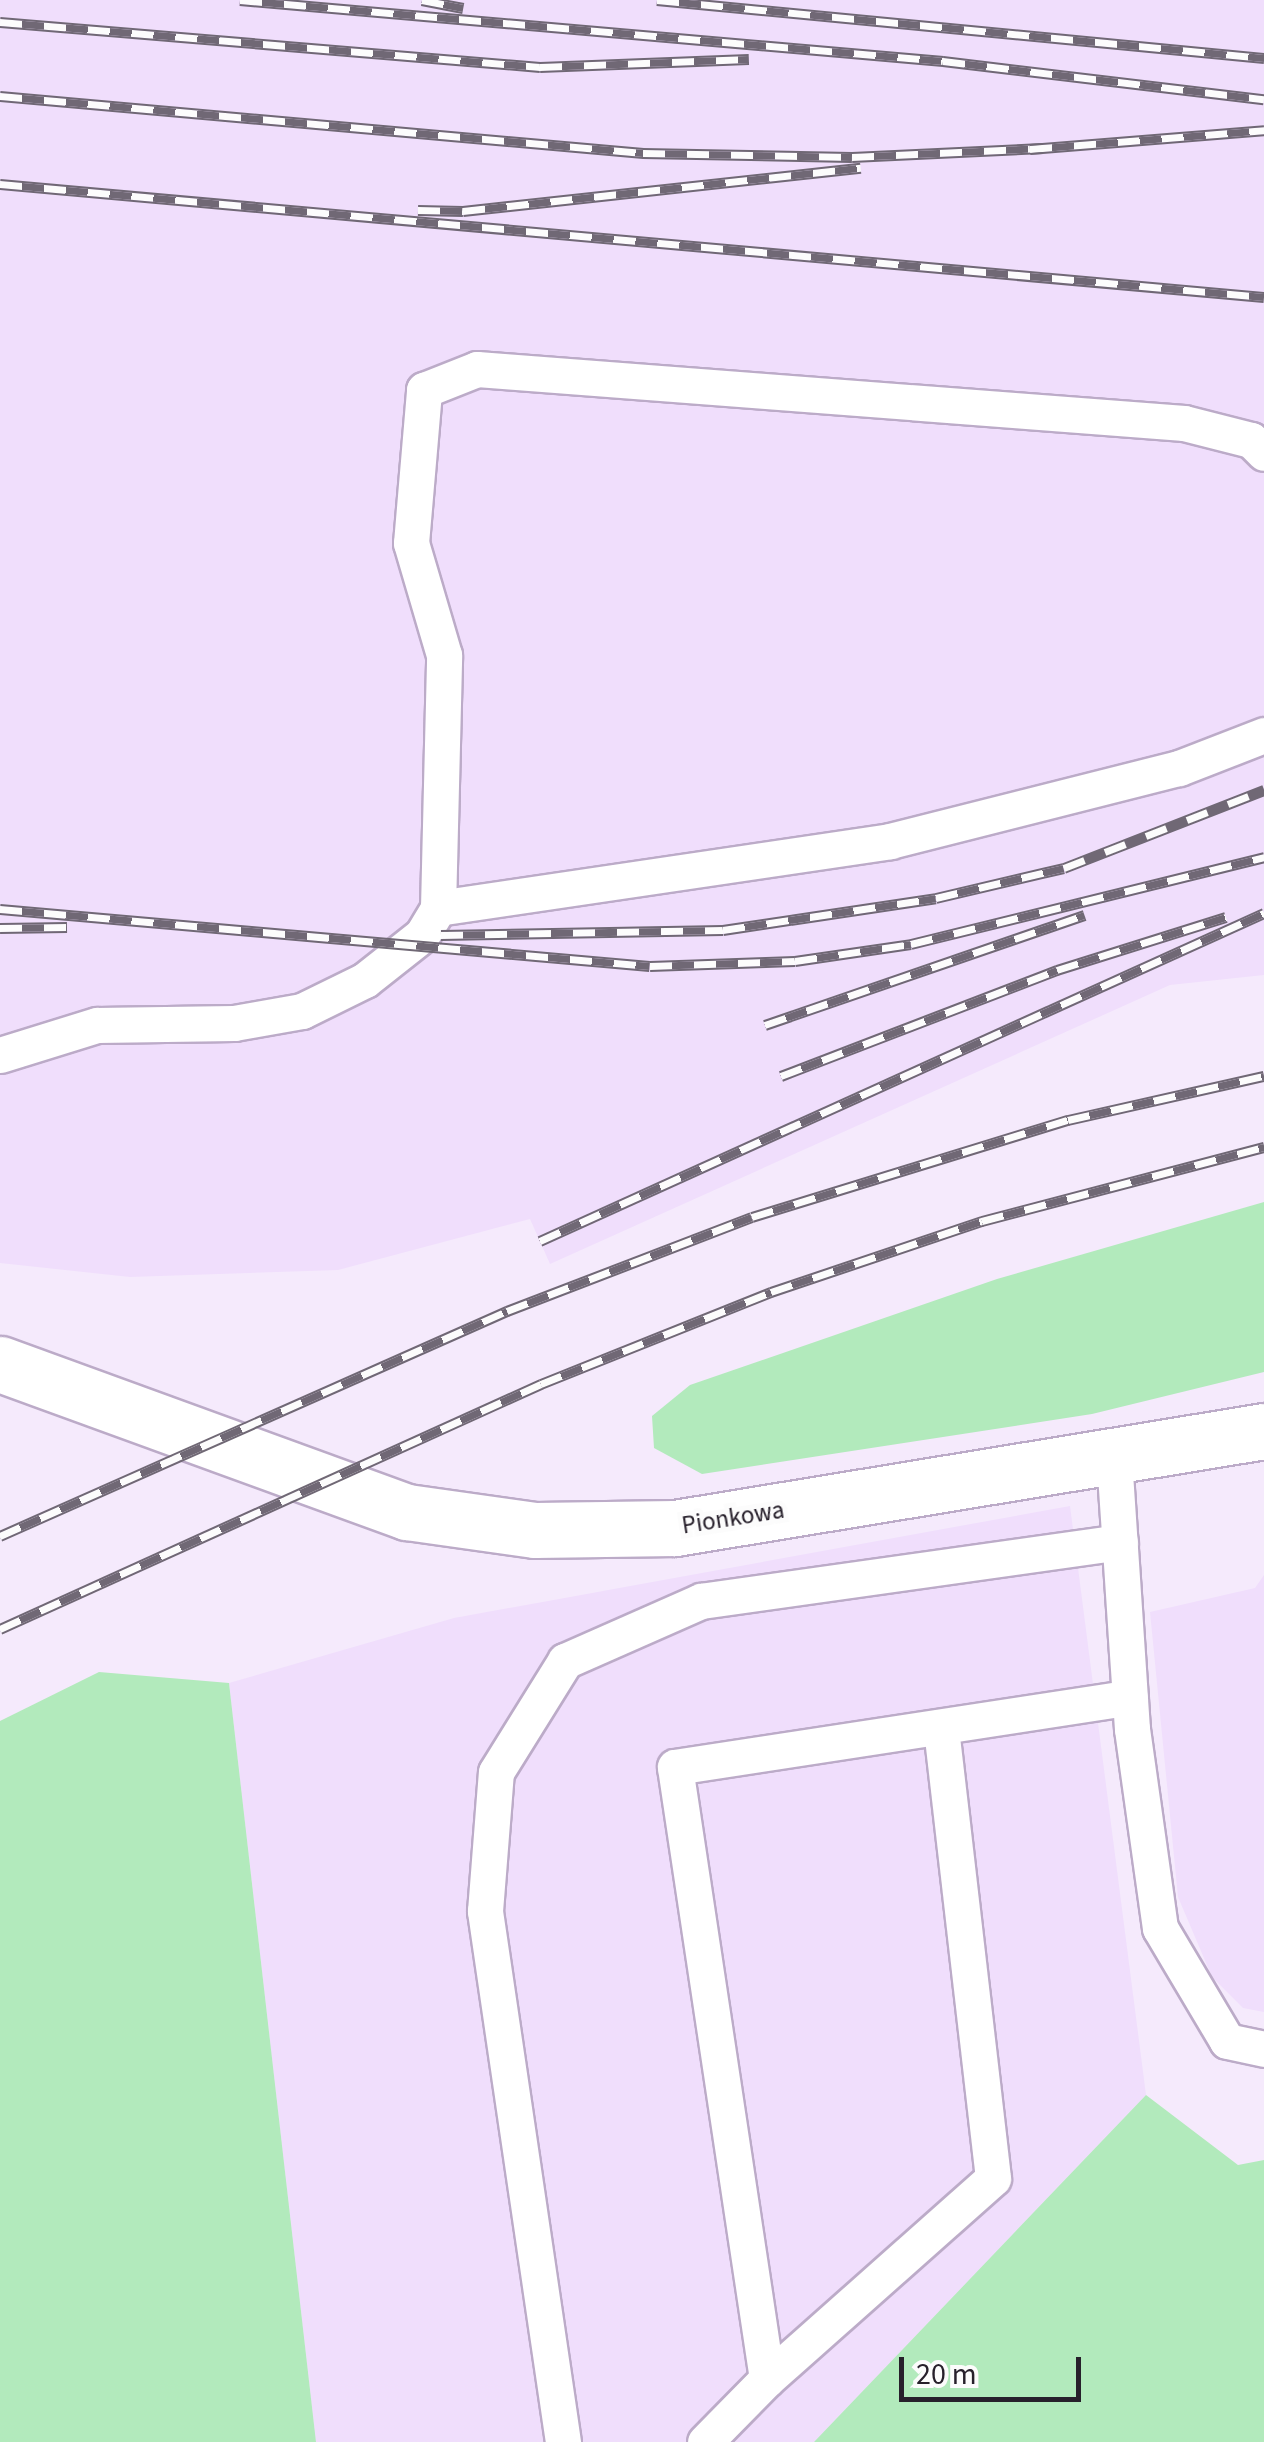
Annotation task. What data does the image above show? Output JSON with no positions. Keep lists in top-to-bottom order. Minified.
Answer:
{"streets":{"street":["Pionkowa"]},"scale_bar":"20 m"}
